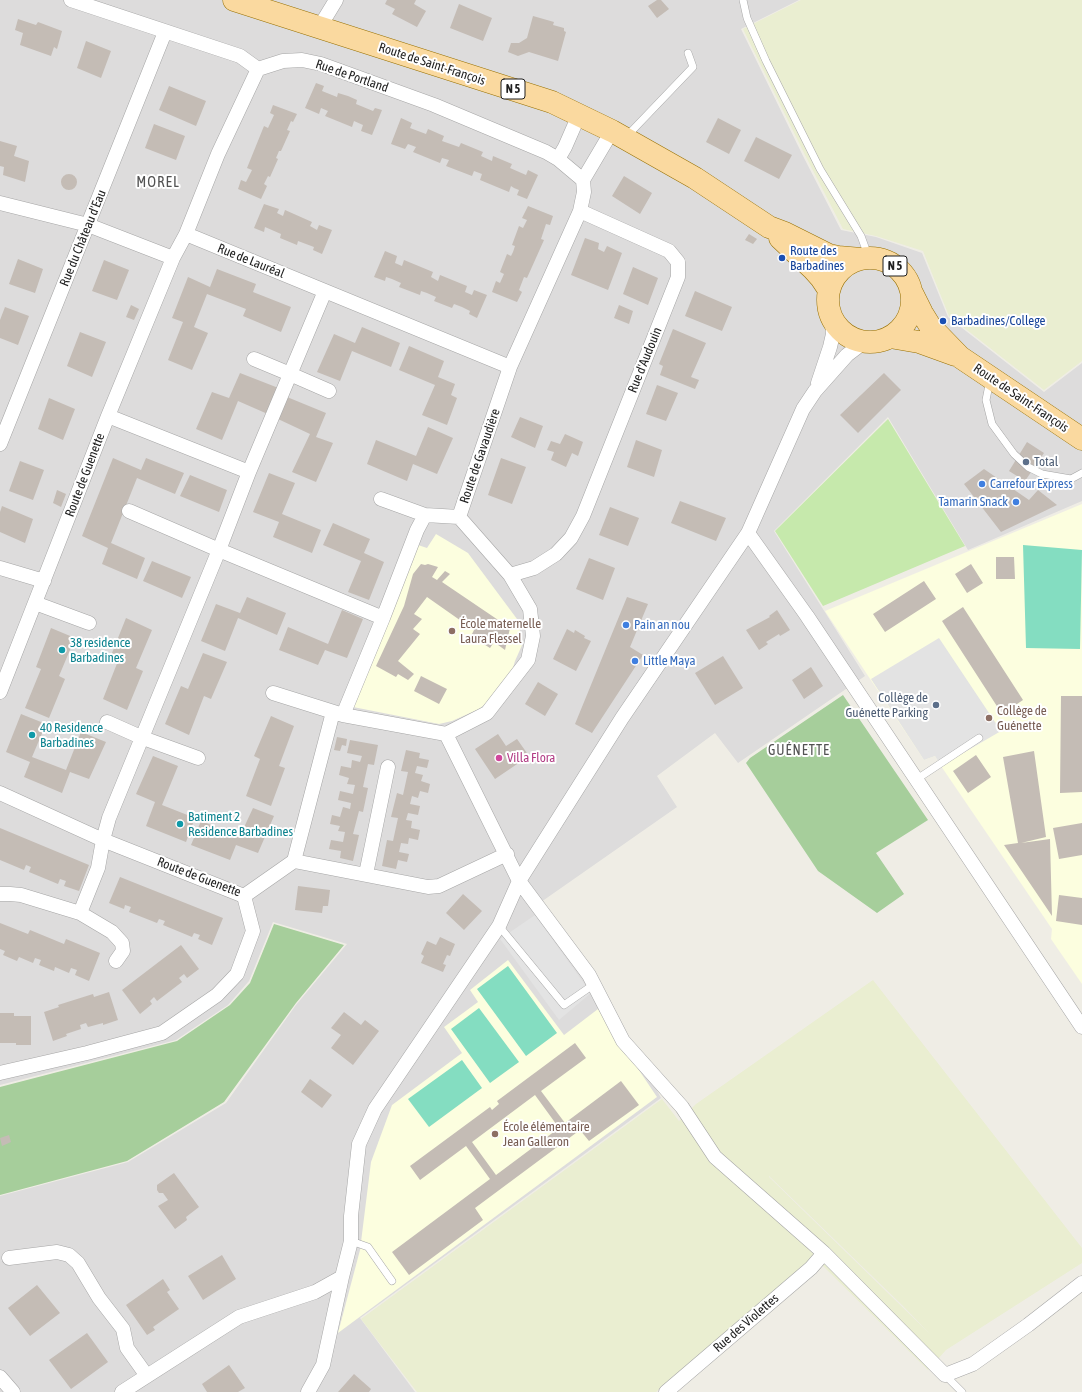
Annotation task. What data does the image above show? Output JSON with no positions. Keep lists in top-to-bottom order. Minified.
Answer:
{"streets":{"main road":["Route de Saint-François","N 5"],"street":["Rue de Portland","Rue du Château d'Eau","Rue de Lauréal","Rue d'Audouin","Route de Gavaudière","Route de Guenette","Rue des Violettes"]},"crossings":[["Route de Saint-François","N 5"],["Route de Saint-François","Route de Gavaudière"],["Rue de Portland","Route de Gavaudière"],["Rue de Lauréal","Route de Gavaudière"],["Rue d'Audouin","Route de Gavaudière"]],"districts":["MOREL","GUÉNETTE"],"places":["Route des Barbadines","Barbadines/College","Total","Carrefour Express","Tamarin Snack","Pain an nou","École maternelle Laura Flessel","38 residence Barbadines","Little Maya","Collège de Guénette Parking","Collège de Guénette","40 Residence Barbadines","Villa Flora","Batiment 2 Residence Barbadines","École élémentaire Jean Galleron"]}
